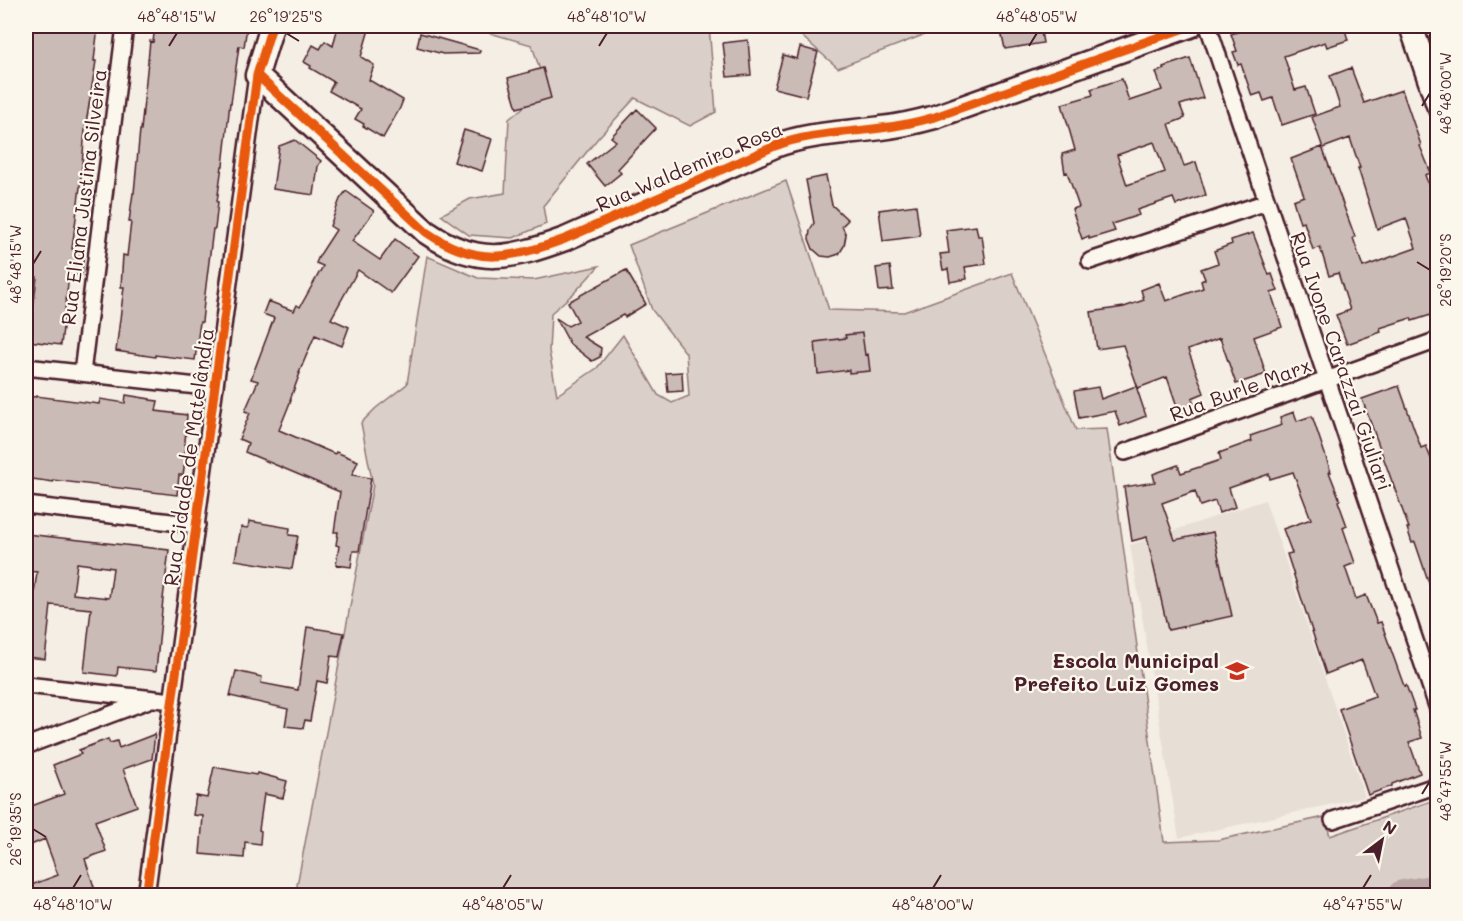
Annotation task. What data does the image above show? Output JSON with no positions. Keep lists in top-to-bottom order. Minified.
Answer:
{"streets":{"street":["Rua Waldemiro Rosa","Rua Eliana Justina Silveira","Rua Ivone Carazzai Giuliari","Rua Burle Marx","Rua Cidade de Matelândia"]},"crossings":[["Rua Waldemiro Rosa","Rua Cidade de Matelândia"],["Rua Ivone Carazzai Giuliari","Rua Burle Marx"]],"places":{"school or university":["Escola Municipal Prefeito Luiz Gomes"]},"north":"top right","coordinates":["48°48'15\"W","26°19'25\"S","48°48'10\"W","48°48'05\"W","48°48'00\"W","26°19'20\"S","48°47'55\"W","26°19'35\"S"]}
